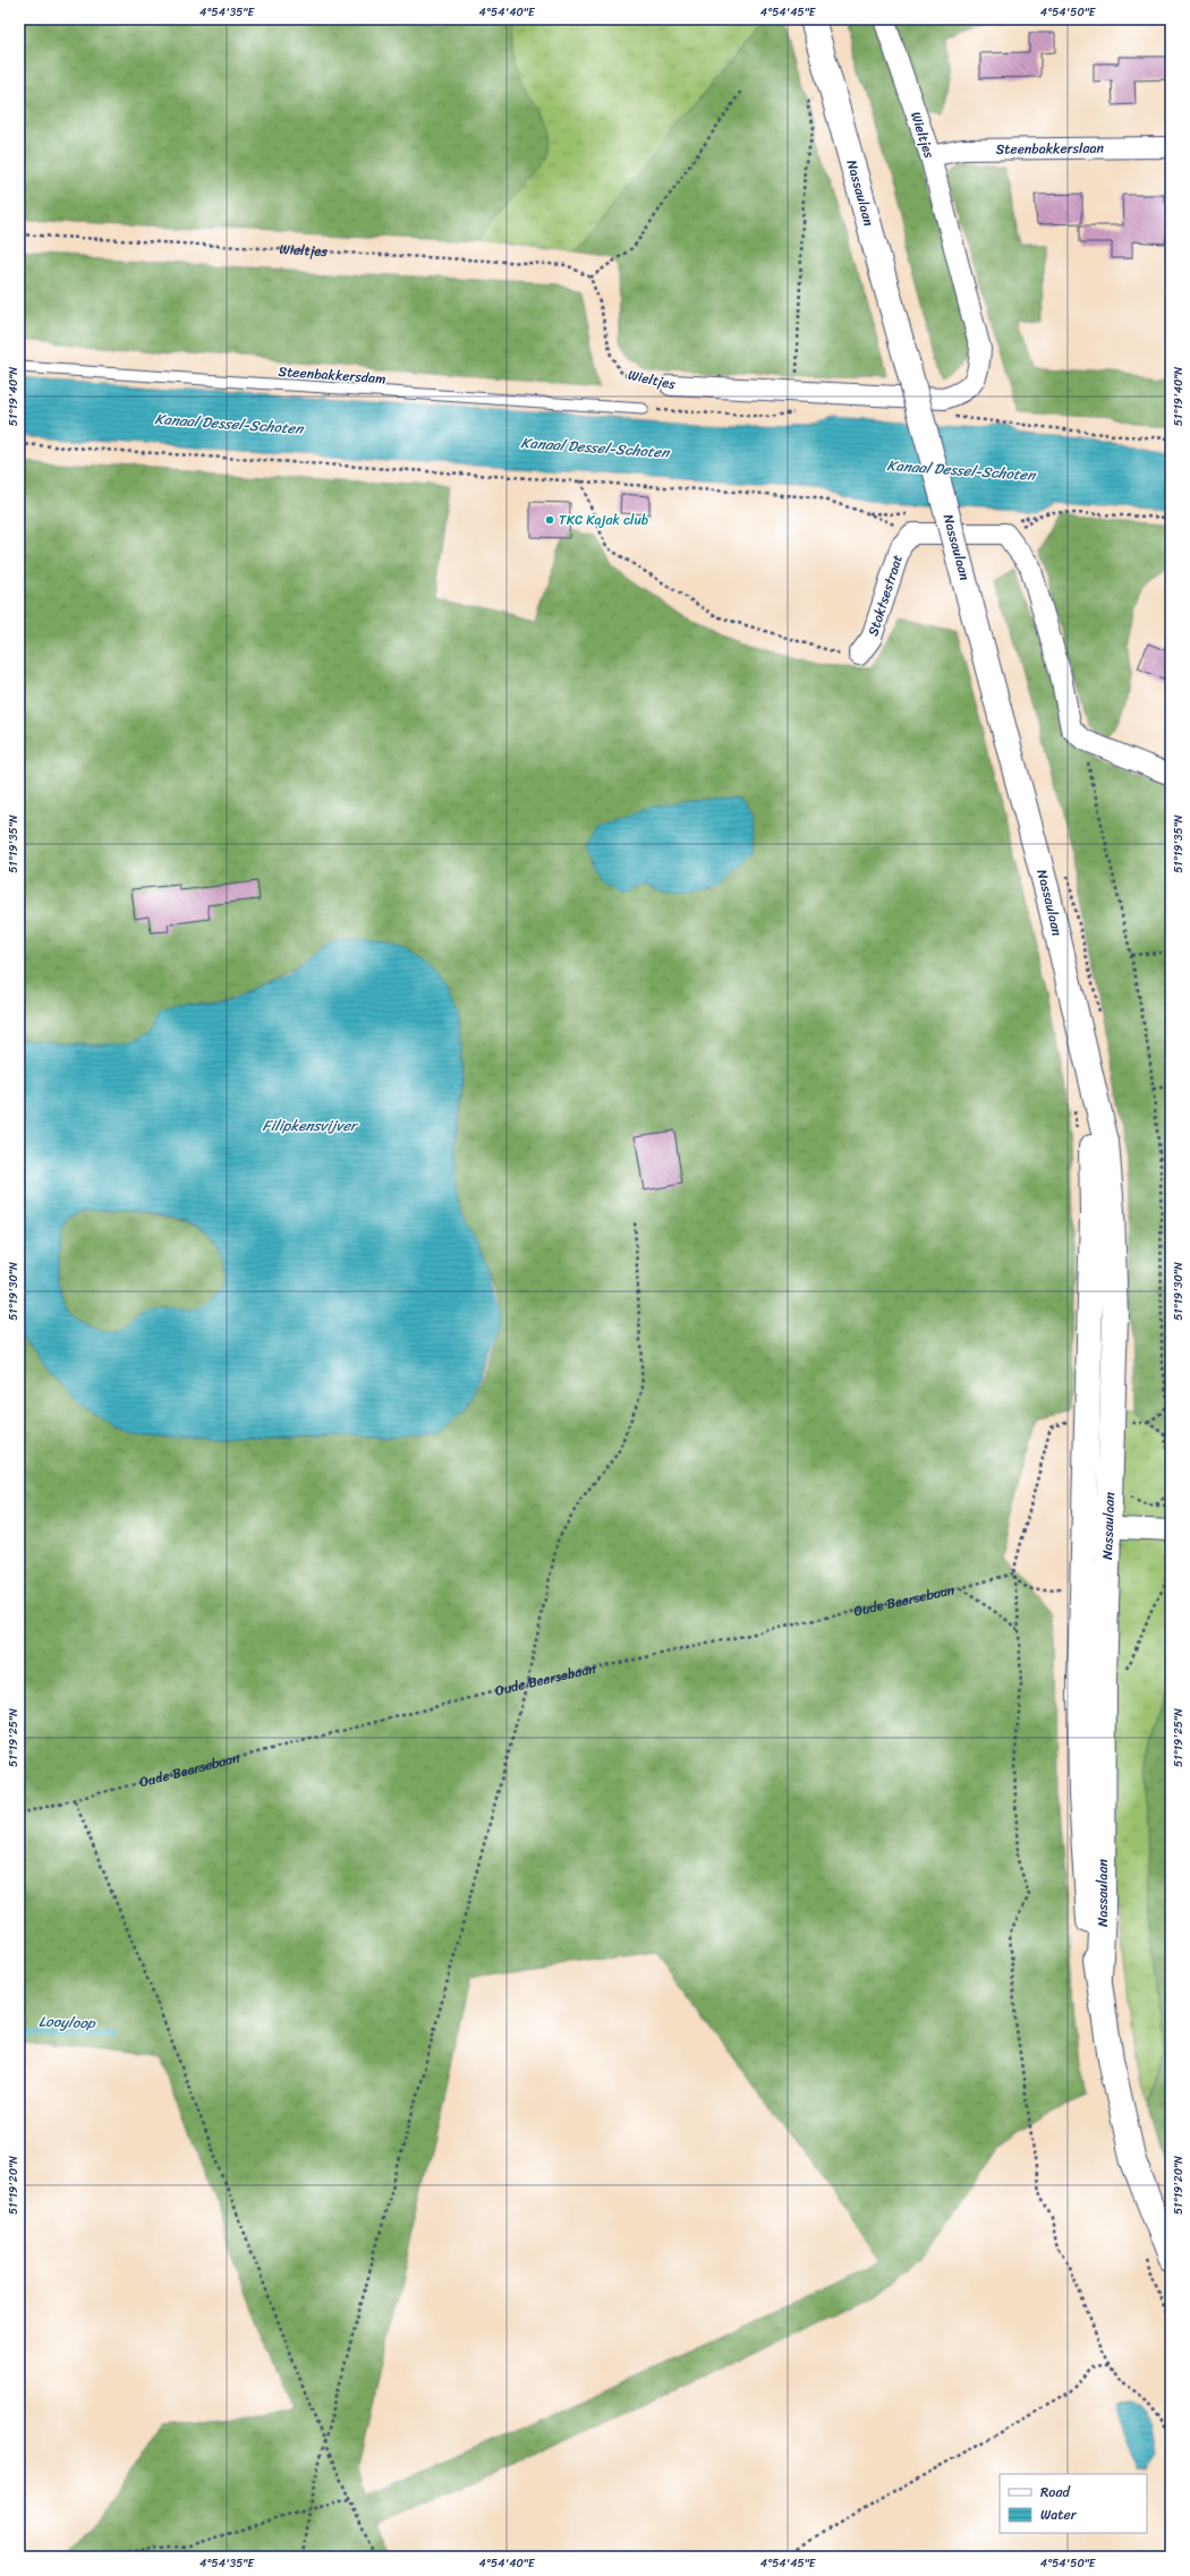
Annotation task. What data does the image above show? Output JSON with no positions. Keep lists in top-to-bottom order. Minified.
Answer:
{"streets":{"main road":["Nassaulaan"],"street":["Wieltjes","Steenbakkerslaan","Stoktsestraat"],"lane":["Steenbakkersdam"],"path":["Oude Beersebaan"]},"crossings":[["Wieltjes","Steenbakkerslaan"]],"water":["Kanaal Dessel-Schoten","Filipkensvijver","Looyloop"],"places":["TKC Kajak club"],"legend":["Road","Water"],"coordinates":["4°54'35\"E","4°54'40\"E","4°54'45\"E","4°54'50\"E","51°19'40\"N","51°19'35\"N","51°19'30\"N","51°19'25\"N","51°19'20\"N"]}
